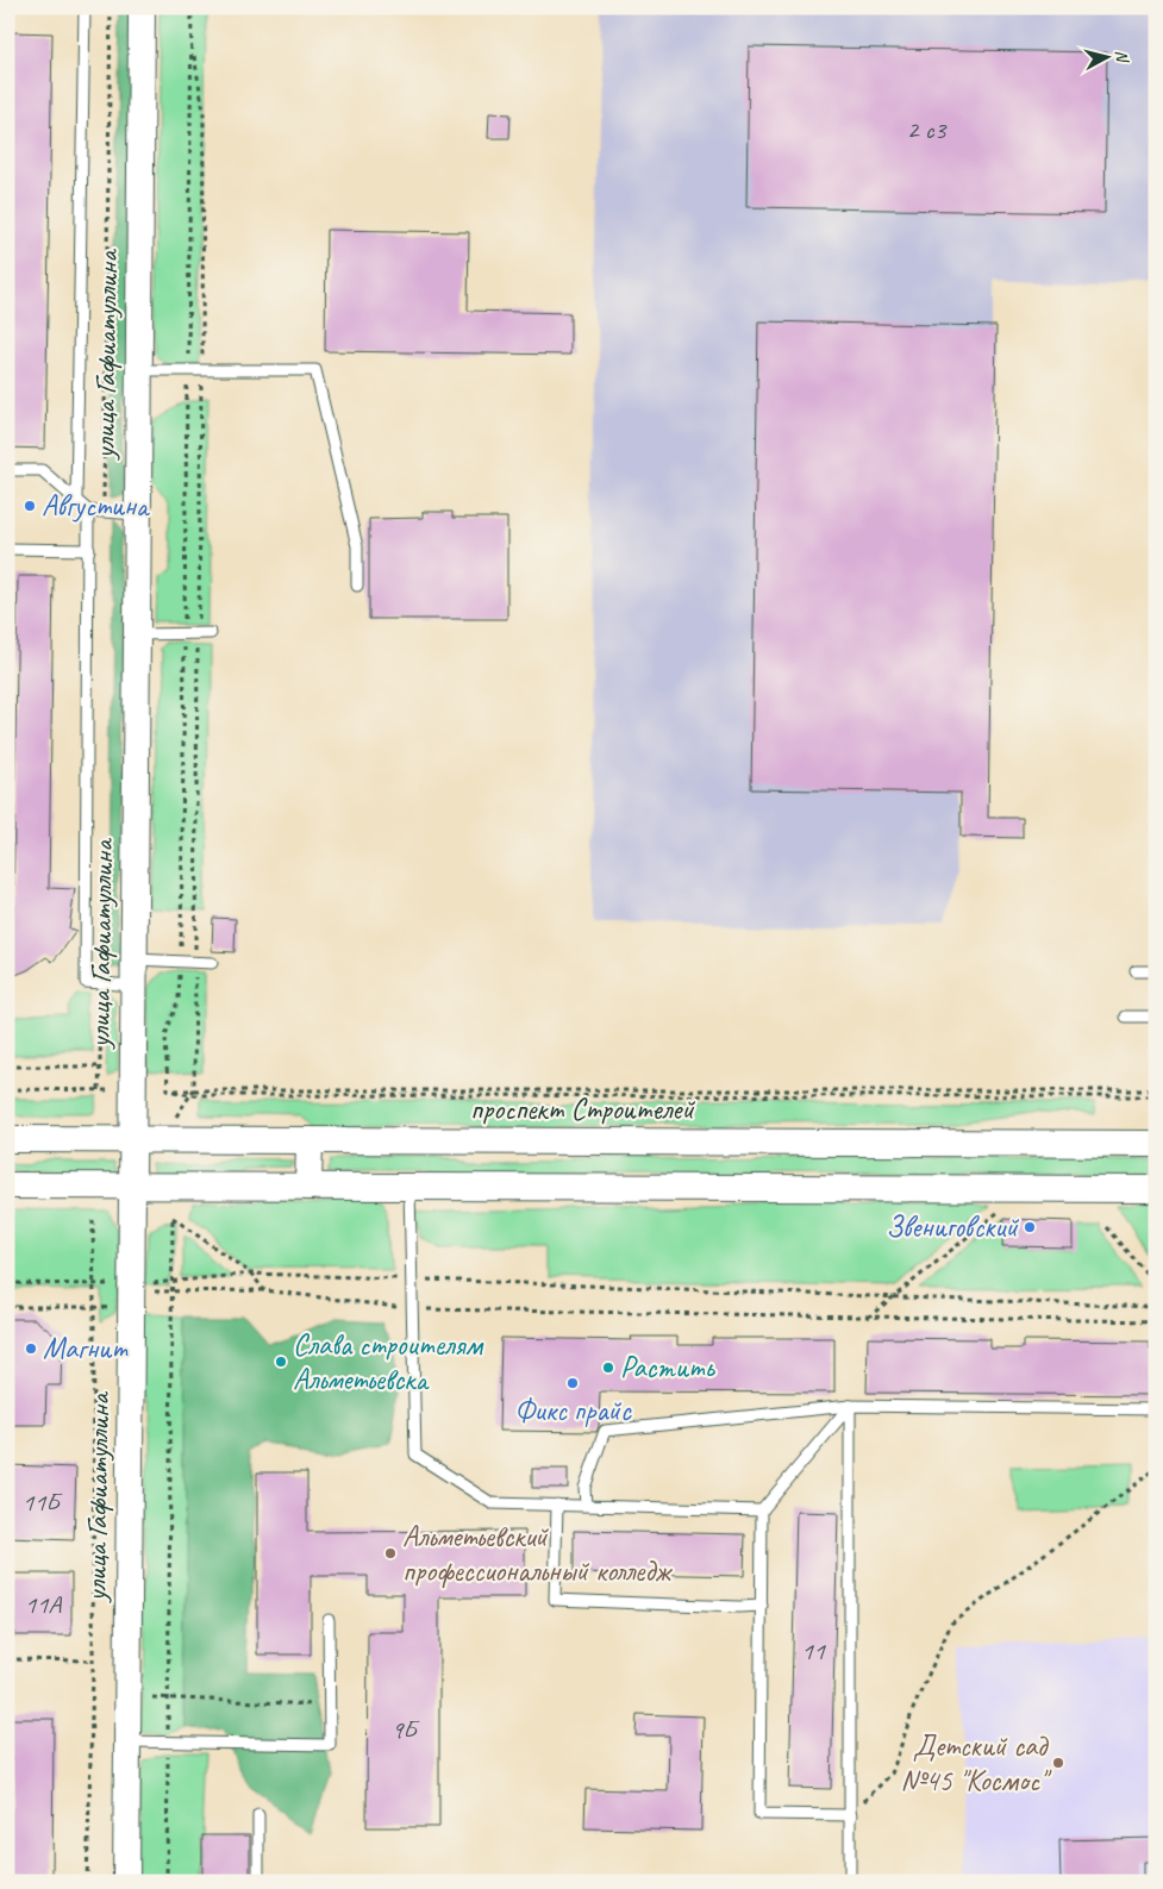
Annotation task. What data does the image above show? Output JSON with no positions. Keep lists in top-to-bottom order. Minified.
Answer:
{"streets":{"street":["улица Гафиатуллина","проспект Строителей"]},"crossings":[["улица Гафиатуллина","проспект Строителей"]],"places":["Августина","Звениговский","Магнит","Слава строителям Альметьевска","Растить","Фикс прайс","Альметьевский профессиональный колледж","Детский сад №45 \"Космос\""],"house_numbers":["2 с3","11Б","11А","11","9Б"],"north":"right"}
